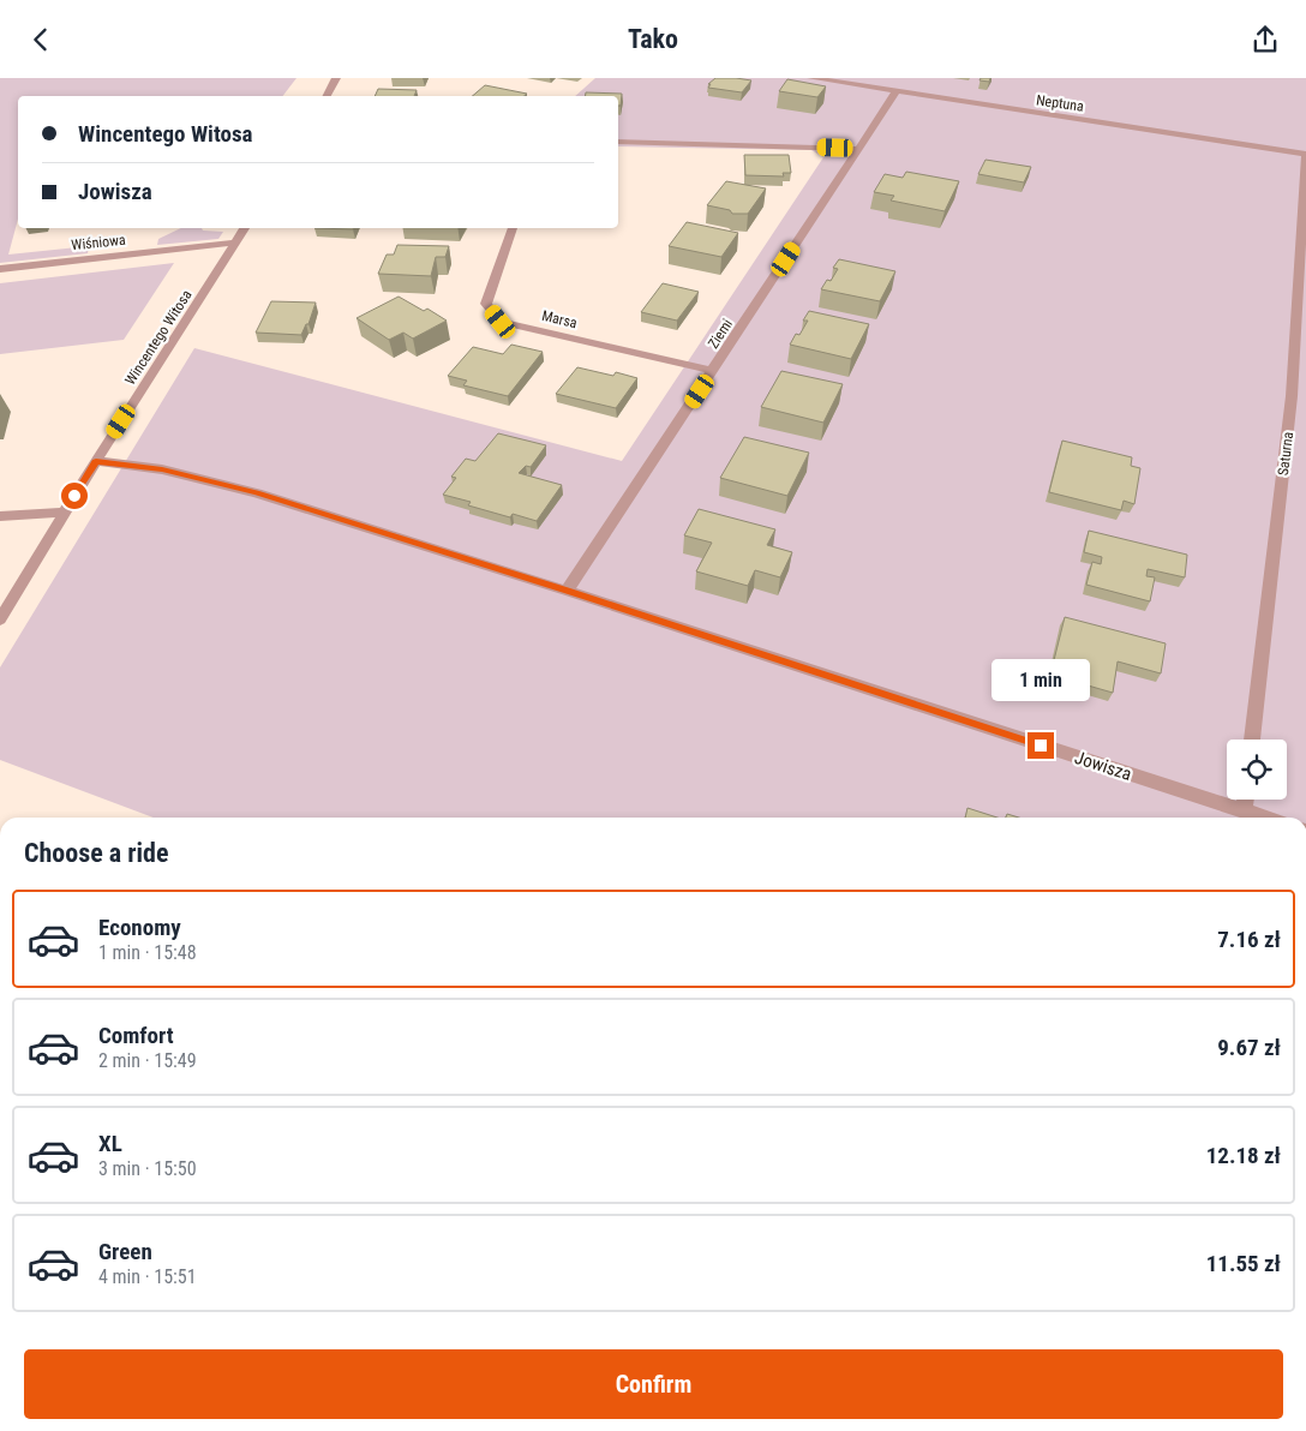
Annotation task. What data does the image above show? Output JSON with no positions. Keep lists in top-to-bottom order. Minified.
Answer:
{"streets":{"street":["Neptuna","Wiśniowa","Marsa","Ziemi","Wincentego Witosa","Saturna","Jowisza"]},"crossings":[["Neptuna","Ziemi"],["Neptuna","Saturna"],["Wiśniowa","Wincentego Witosa"],["Marsa","Ziemi"],["Ziemi","Jowisza"],["Wincentego Witosa","Jowisza"]],"page":{"header":"Tako","banner":["Wincentego Witosa","Jowisza"],"bubble":"1 min","heading":"Choose a ride","list":[{"name":"Economy","note":"1 min · 15:48","value":"7.16 zł"},{"name":"Comfort","note":"2 min · 15:49","value":"9.67 zł"},{"name":"XL","note":"3 min · 15:50","value":"12.18 zł"},{"name":"Green","note":"4 min · 15:51","value":"11.55 zł"}],"buttons":"Confirm"}}
